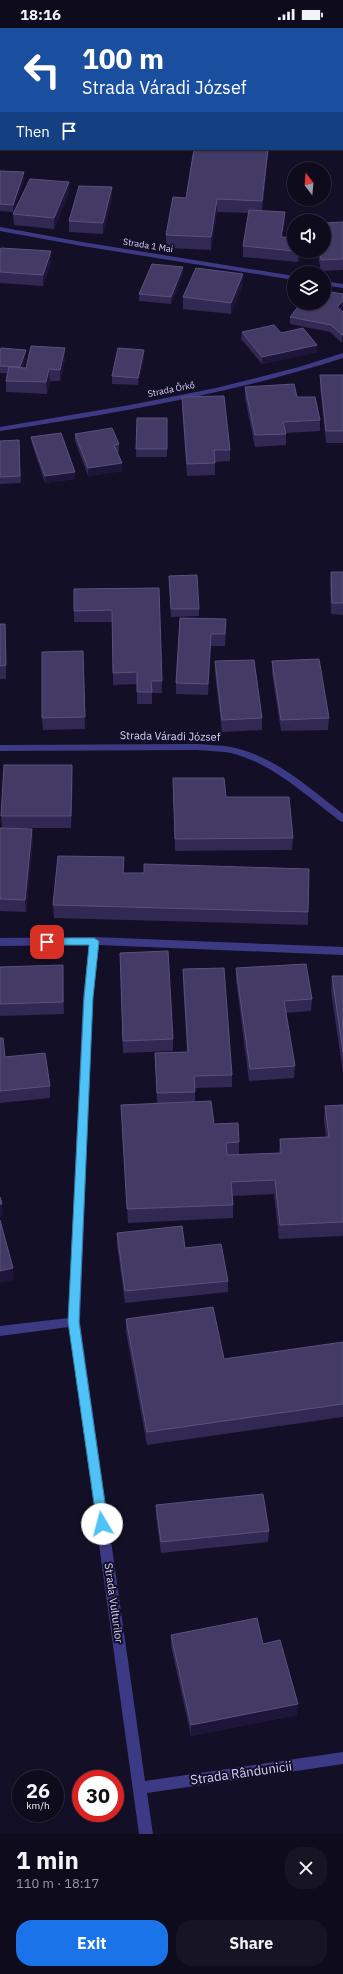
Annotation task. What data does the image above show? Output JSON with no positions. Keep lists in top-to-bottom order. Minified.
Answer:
{"streets":{"street":["Strada 1 Mai","Strada Őrkő","Strada Váradi József","Strada Vulturilor","Strada Rândunicii"]},"crossings":[["Strada Vulturilor","Strada Rândunicii"]],"north":"top","page":{"status":"18:16","turn":["100 m","Strada Váradi József"],"then":"Then","speed":"26 km/h","limit":"30","heading":["1 min","110 m · 18:17"],"buttons":["Exit","Share"]}}
